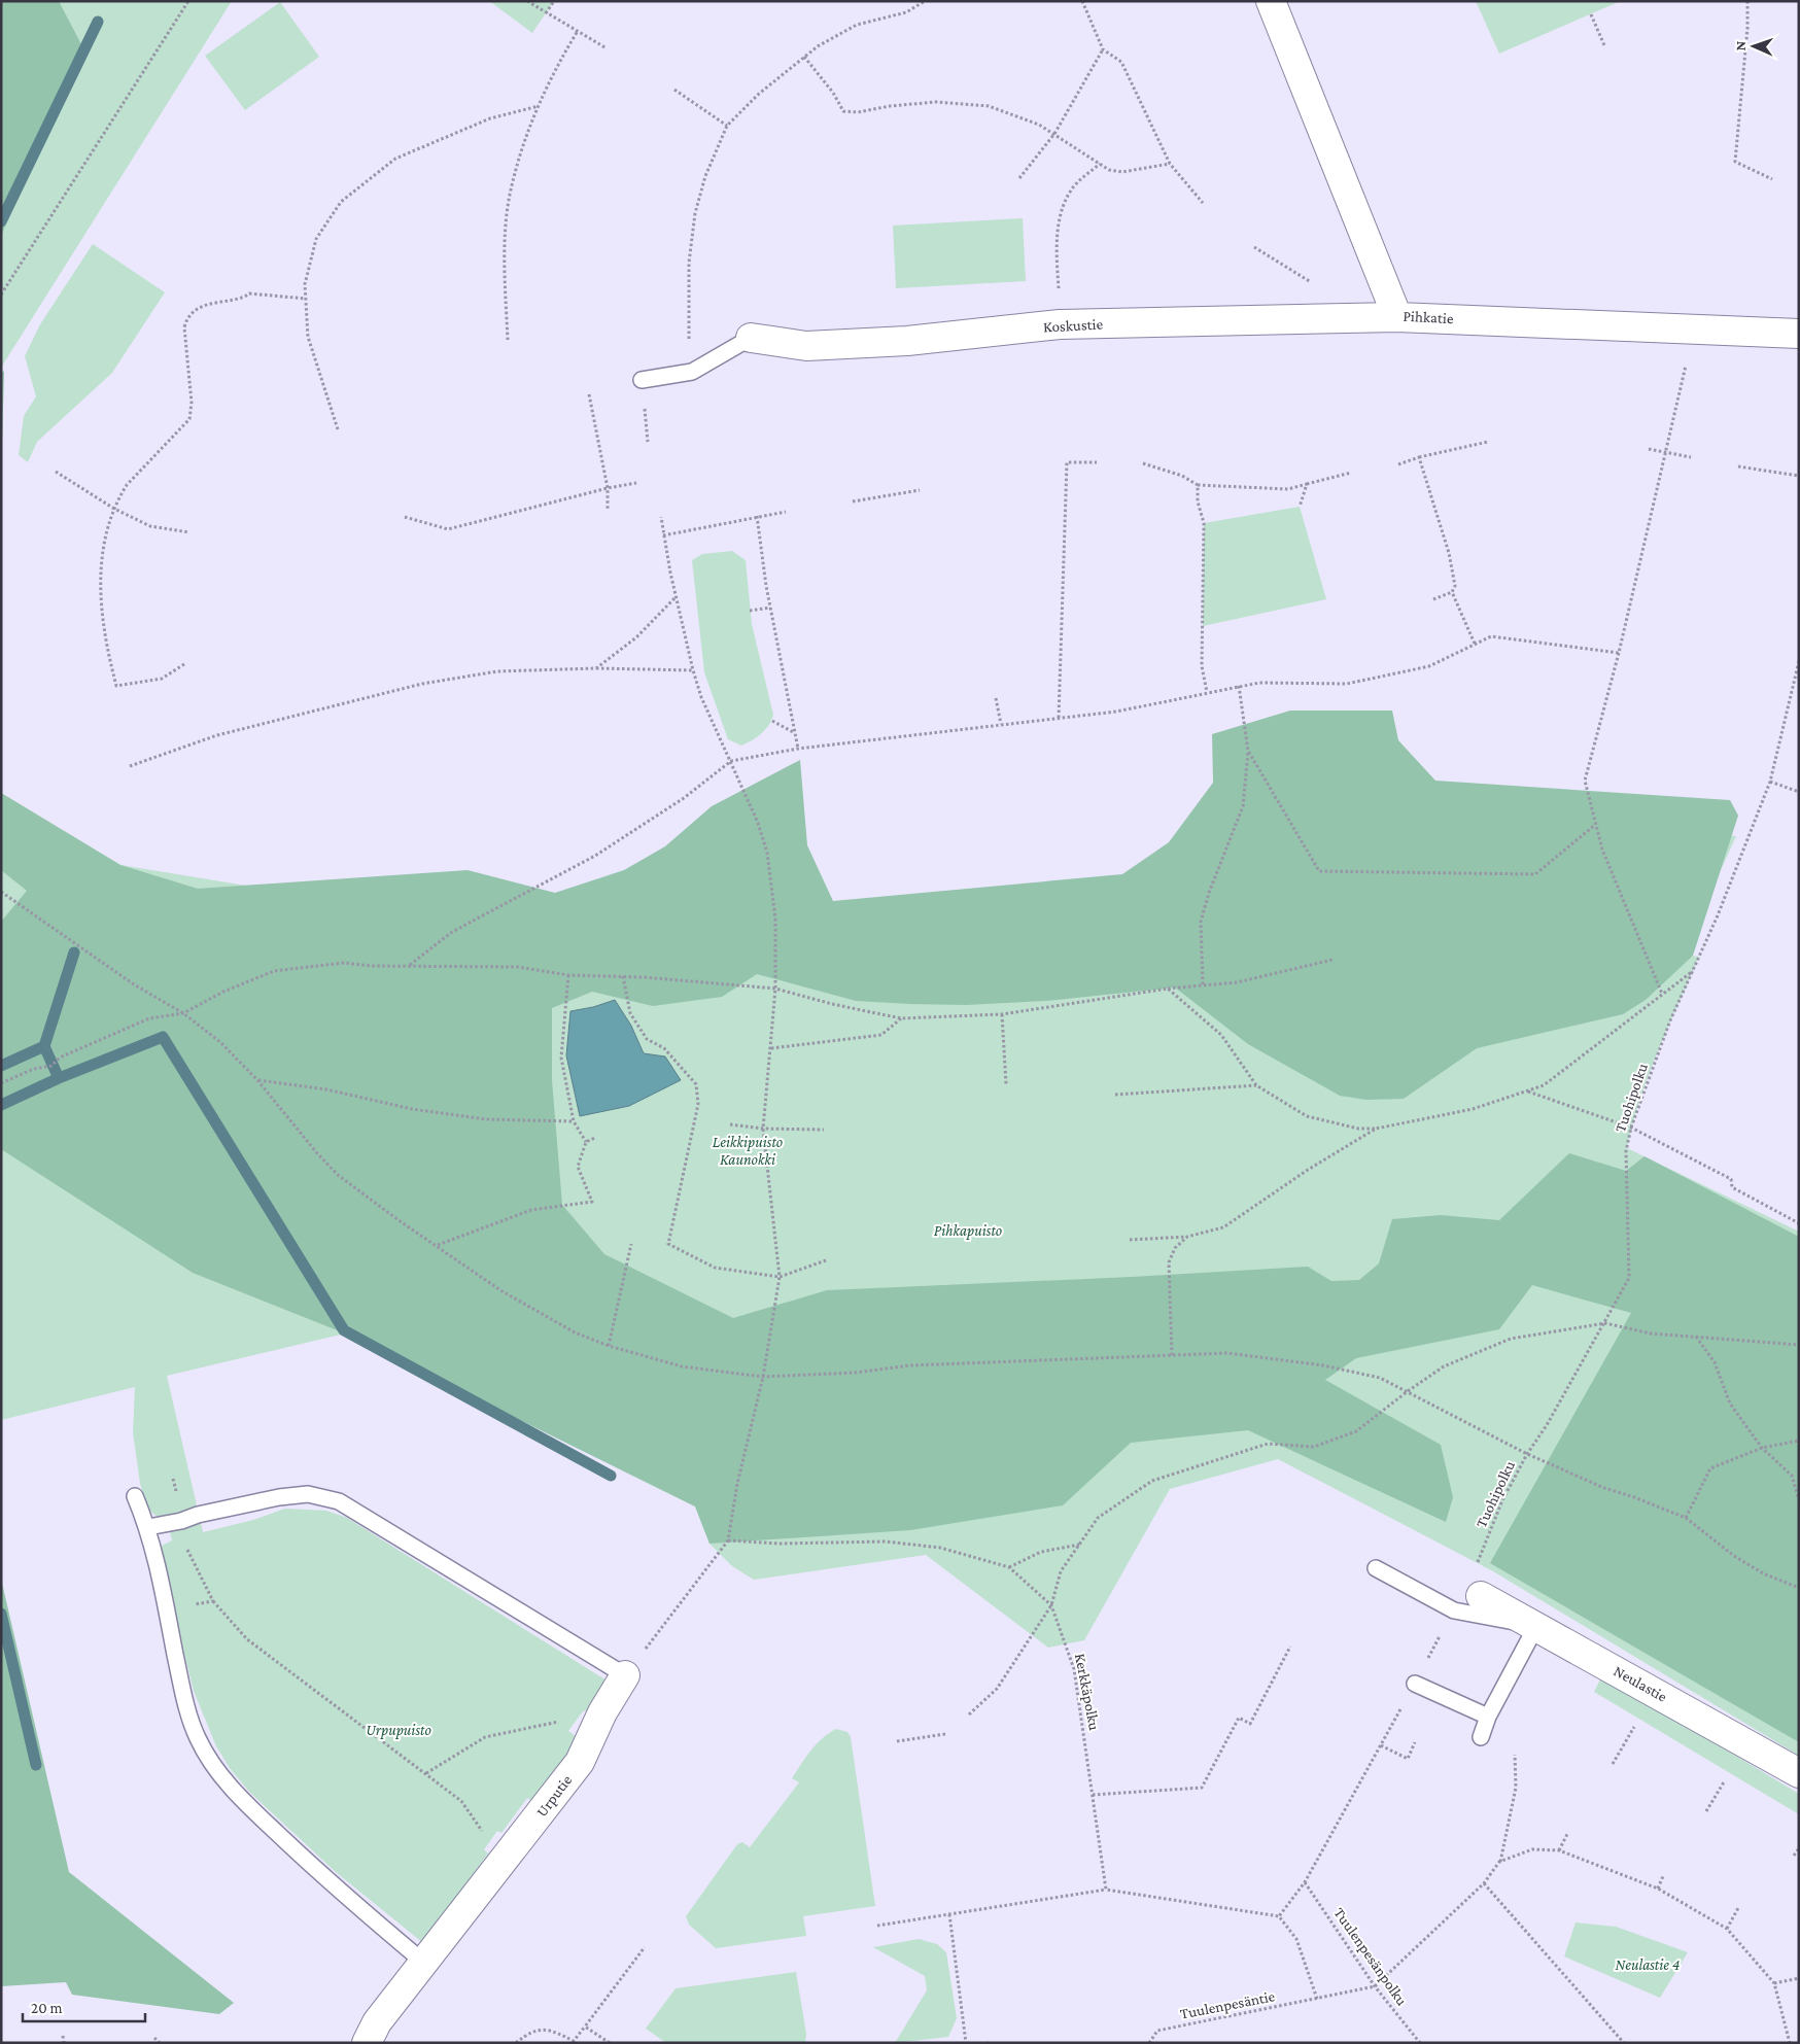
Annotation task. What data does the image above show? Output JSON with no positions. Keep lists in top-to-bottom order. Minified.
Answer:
{"streets":{"street":["Pihkatie","Koskustie","Neulastie","Urputie"],"path":["Tuohipolku","Kerkkäpolku","Tuulenpesänpolku","Tuulenpesäntie"]},"crossings":[["Pihkatie","Koskustie"],["Tuohipolku","Neulastie"],["Tuulenpesänpolku","Tuulenpesäntie"]],"parks":["Leikkipuisto Kaunokki","Pihkapuisto","Urpupuisto","Neulastie 4"],"scale_bar":"20 m","north":"left"}
